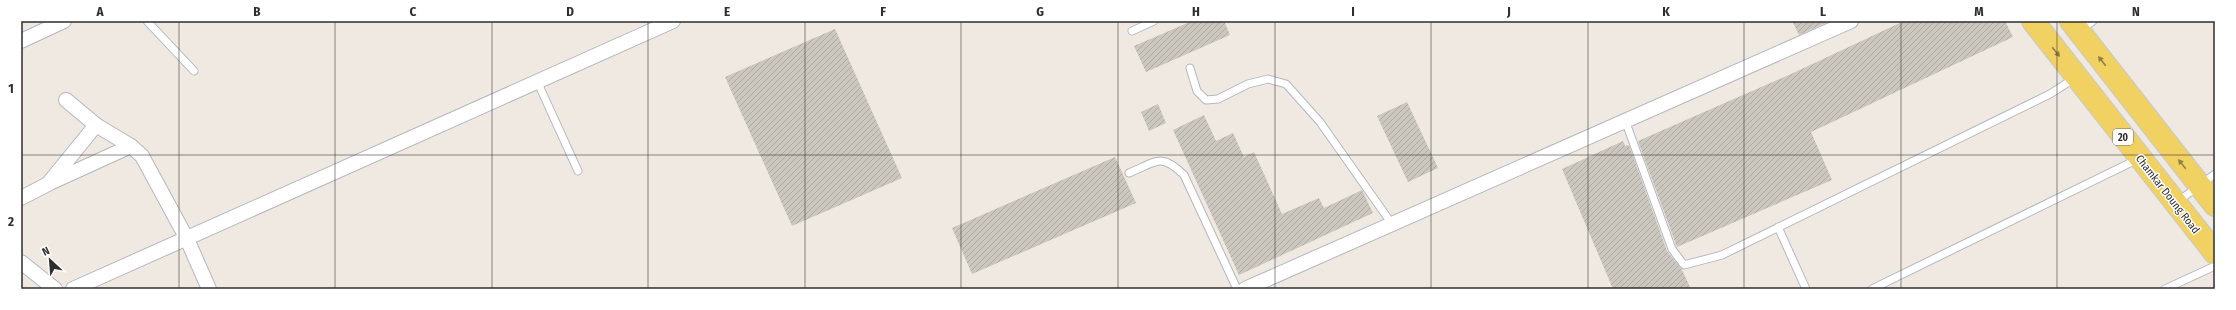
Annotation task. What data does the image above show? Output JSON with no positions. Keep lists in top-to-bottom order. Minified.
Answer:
{"streets":{"main road":["20","Chamkar Doung Road"]},"north":"top left","grid":{"columns":["A","B","C","D","E","F","G","H","I","J","K","L","M","N"],"rows":["1","2"]}}
